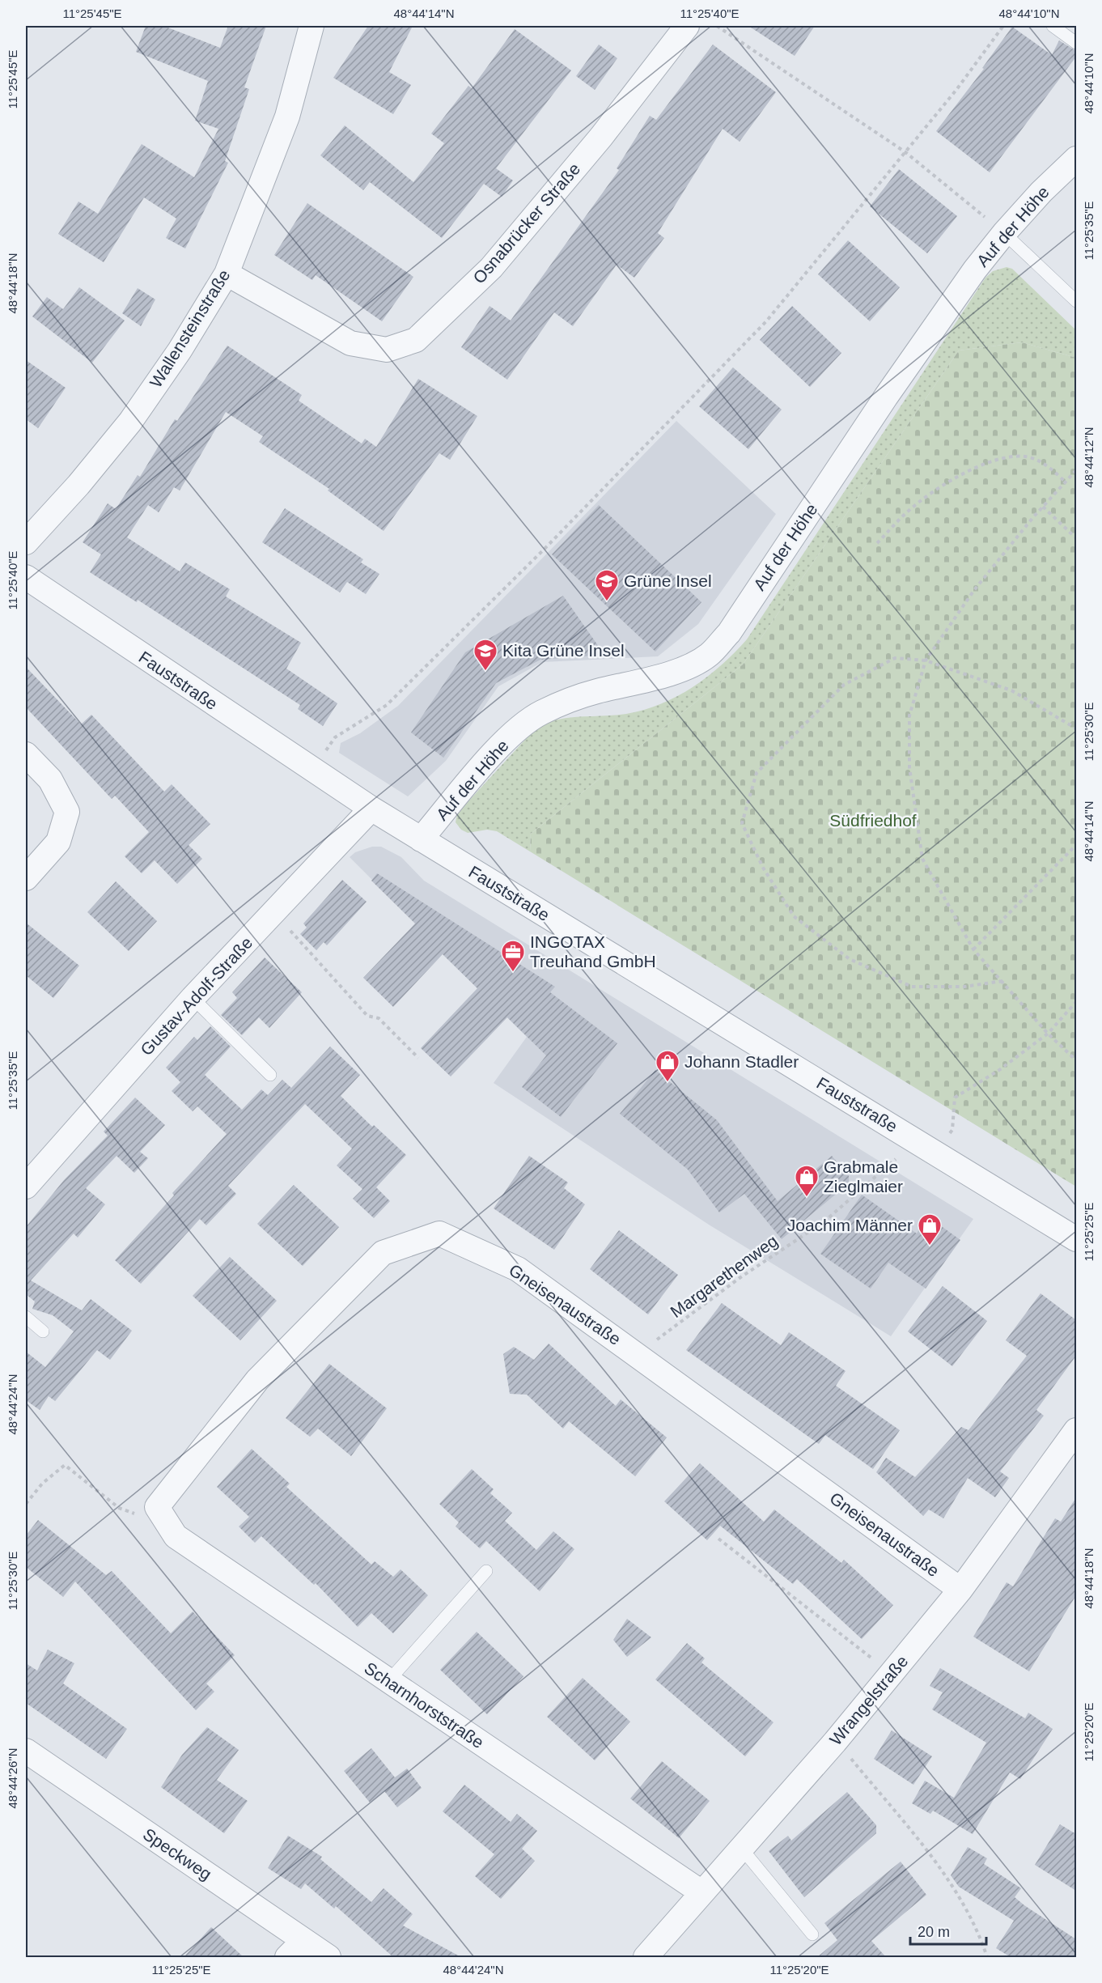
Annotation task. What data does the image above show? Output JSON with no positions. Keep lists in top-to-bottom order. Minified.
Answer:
{"streets":{"street":["Osnabrücker Straße","Auf der Höhe","Wallensteinstraße","Fauststraße","Gustav-Adolf-Straße","Gneisenaustraße","Wrangelstraße","Scharnhorststraße","Speckweg"],"path":["Margarethenweg"]},"crossings":[["Osnabrücker Straße","Wallensteinstraße"],["Auf der Höhe","Fauststraße"],["Fauststraße","Gustav-Adolf-Straße"],["Margarethenweg","Gneisenaustraße"],["Gneisenaustraße","Wrangelstraße"],["Gneisenaustraße","Scharnhorststraße"],["Wrangelstraße","Scharnhorststraße"]],"parks":["Südfriedhof"],"places":{"school or university":["Grüne Insel","Kita Grüne Insel"],"office":["INGOTAX Treuhand GmbH"],"shop":["Johann Stadler","Grabmale Zieglmaier","Joachim Männer"]},"scale_bar":"20 m","coordinates":["11°25'45\"E","48°44'14\"N","11°25'40\"E","48°44'10\"N","11°25'35\"E","48°44'18\"N","48°44'12\"N","11°25'30\"E","11°25'25\"E","48°44'24\"N","11°25'20\"E","48°44'26\"N"]}
